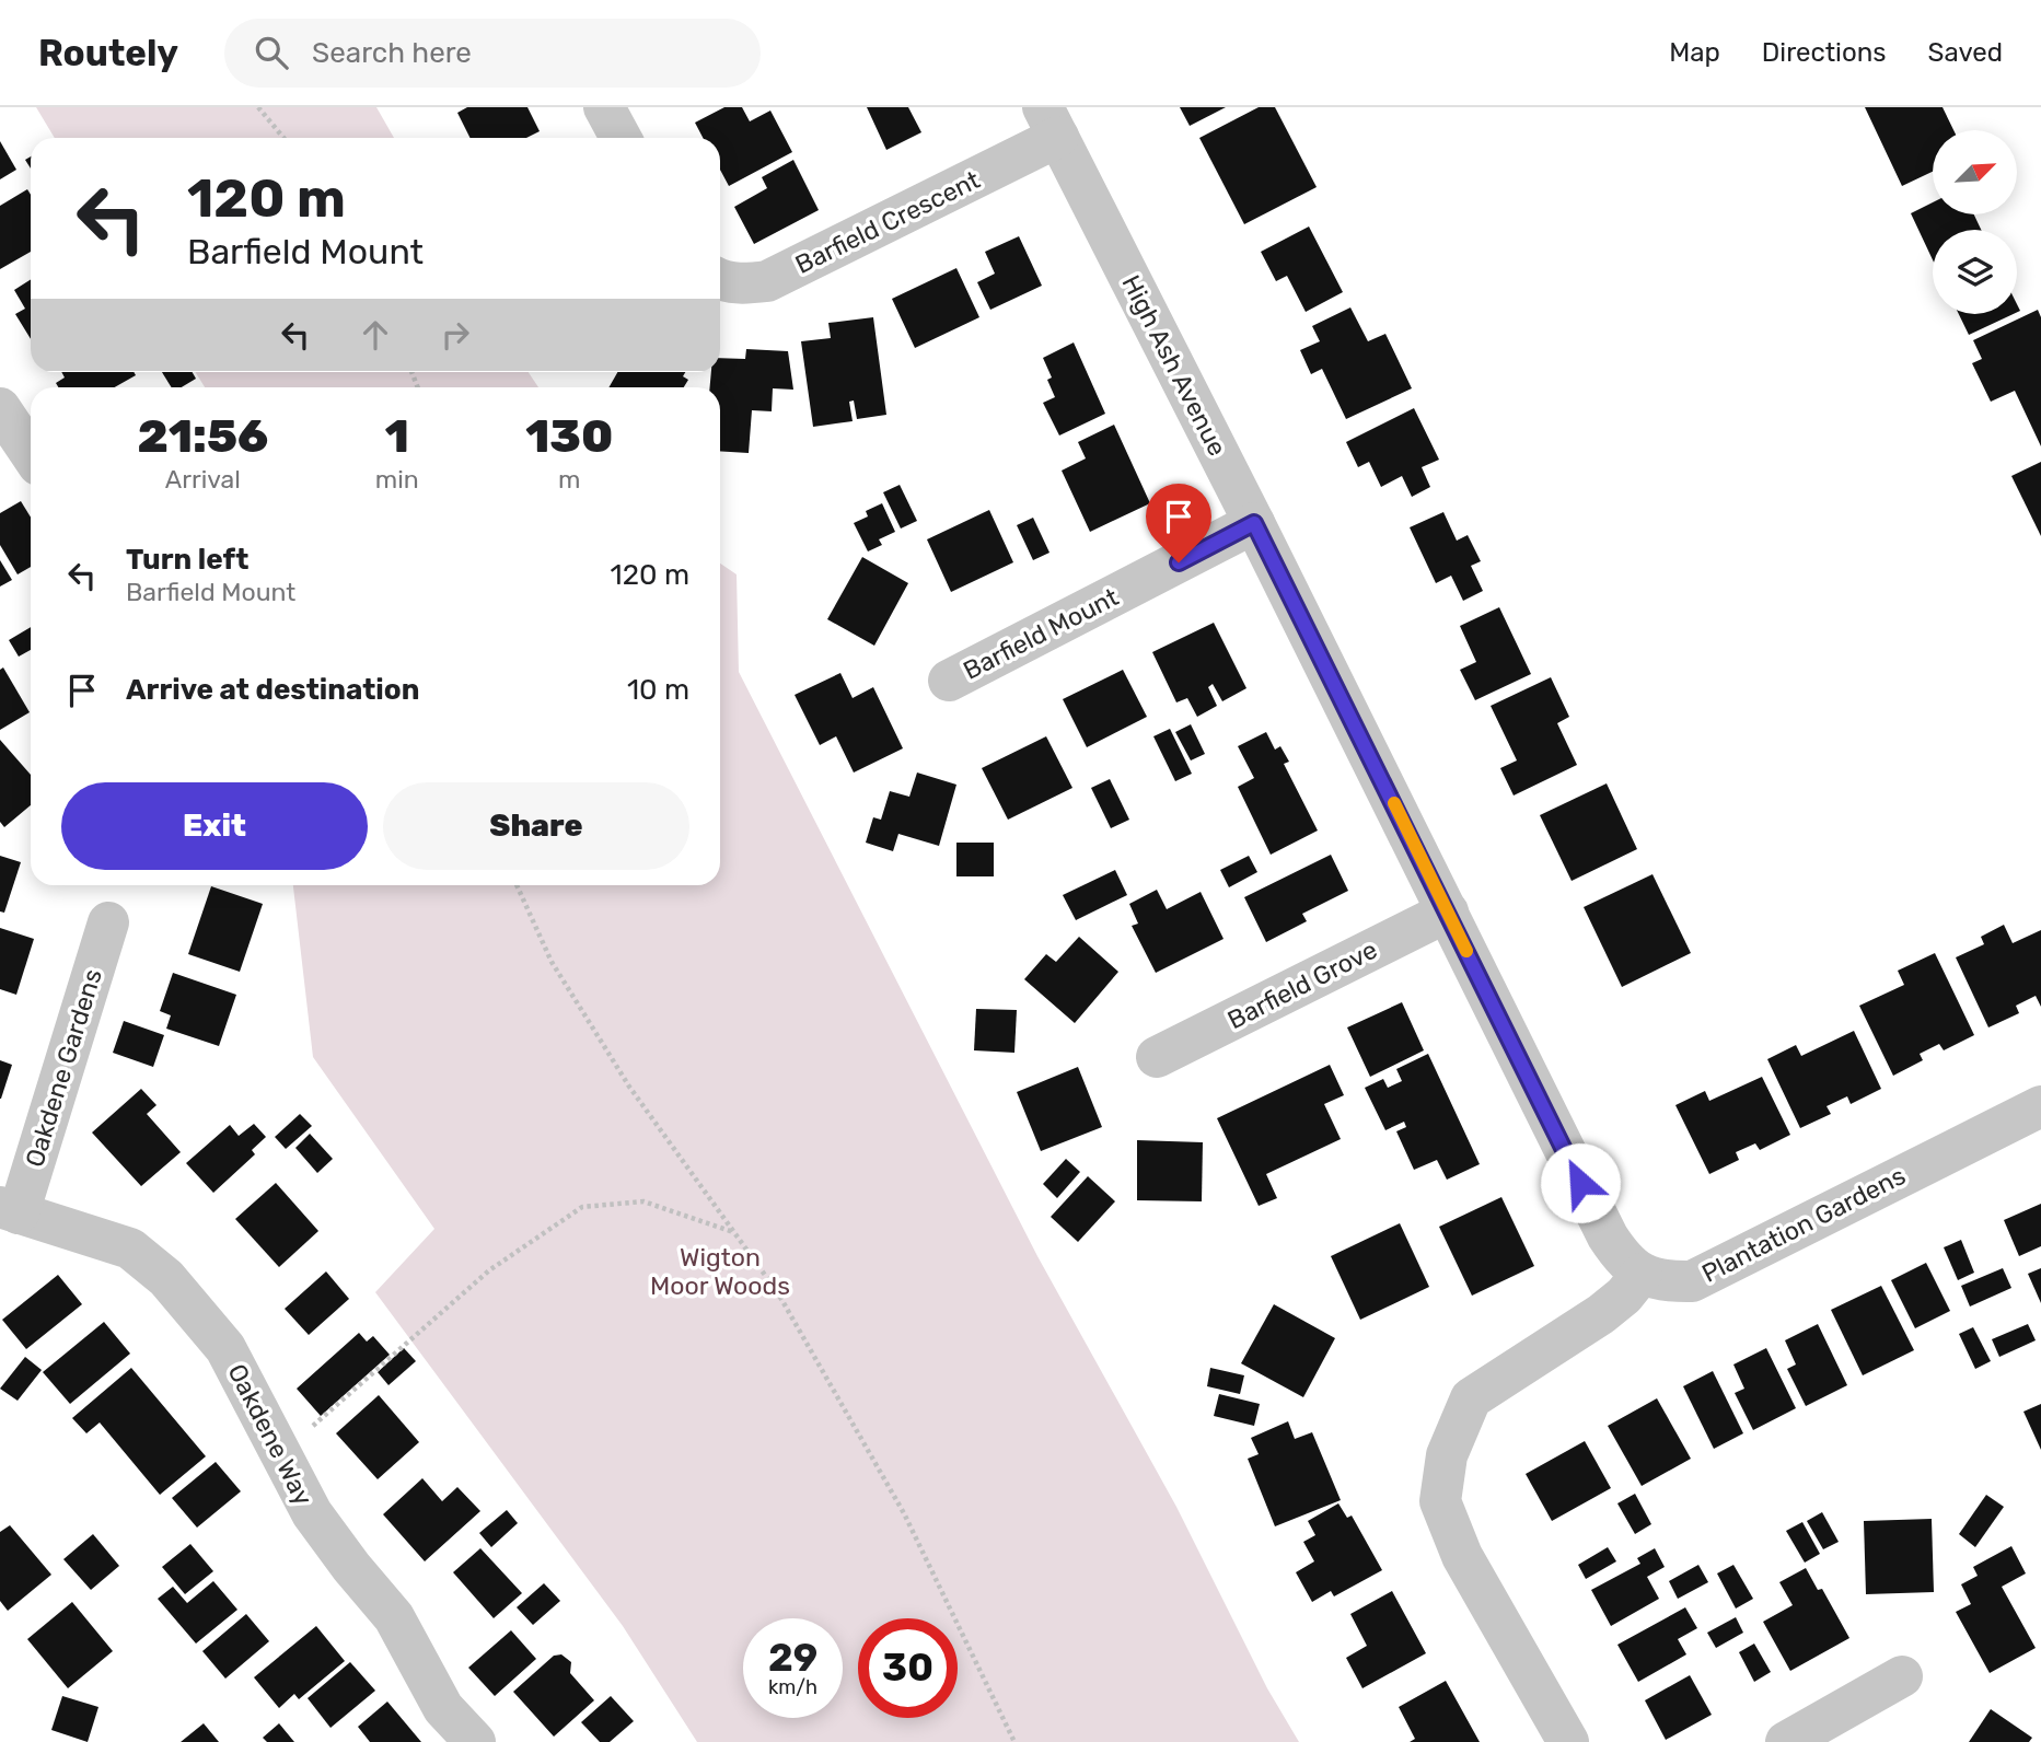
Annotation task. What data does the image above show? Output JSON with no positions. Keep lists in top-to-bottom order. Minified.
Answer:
{"streets":{"street":["Barfield Crescent","High Ash Avenue","Barfield Mount","Barfield Grove","Oakdene Gardens","Plantation Gardens","Oakdene Way"]},"crossings":[["Barfield Crescent","High Ash Avenue"],["High Ash Avenue","Barfield Mount"],["High Ash Avenue","Barfield Grove"],["High Ash Avenue","Plantation Gardens"],["Oakdene Gardens","Oakdene Way"]],"parks":["Wigton Moor Woods"],"north":"top right","page":{"header":"Routely","search":"Search here","nav":["Map","Directions","Saved"],"turn":["120 m","Barfield Mount"],"eta":["21:56","Arrival","1","min","130","m"],"list":[{"name":"Turn left","note":"Barfield Mount","value":"120 m"},{"name":"Arrive at destination","value":"10 m"}],"buttons":["Exit","Share"],"speed":"29 km/h","limit":"30"}}
